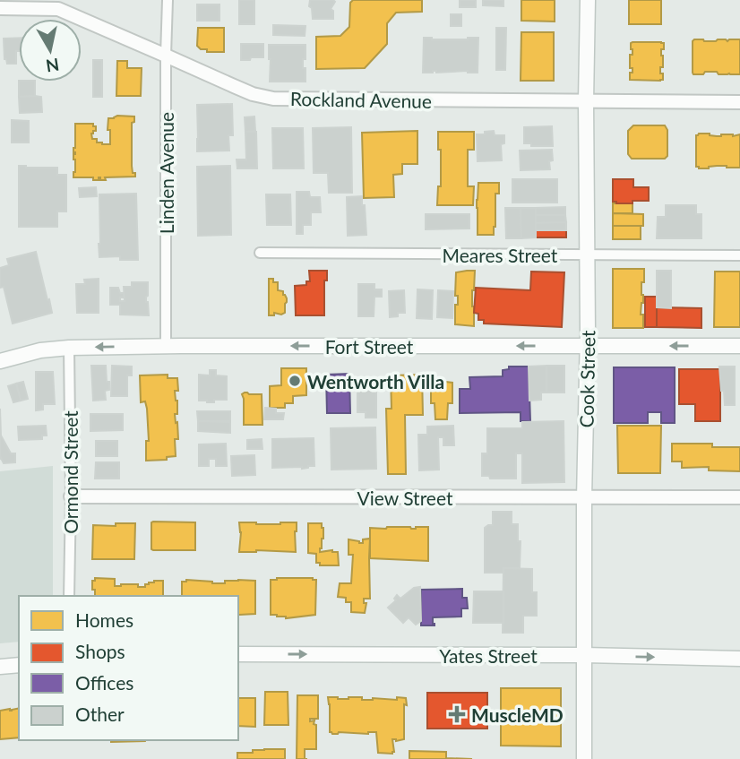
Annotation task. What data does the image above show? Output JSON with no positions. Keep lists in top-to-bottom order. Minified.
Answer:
{"streets":{"main road":["Fort Street","Cook Street","Yates Street"],"street":["Rockland Avenue","Linden Avenue","Meares Street","Ormond Street","View Street"]},"crossings":[["Rockland Avenue","Linden Avenue"],["Rockland Avenue","Cook Street"],["Linden Avenue","Fort Street"],["Meares Street","Cook Street"],["Fort Street","Cook Street"],["Fort Street","Ormond Street"],["Cook Street","View Street"],["Cook Street","Yates Street"],["Ormond Street","View Street"]],"one_way":["Fort Street","Yates Street"],"places":{"other":["Wentworth Villa"],"health":["MuscleMD"]},"legend":["Homes","Shops","Offices","Other"],"north":"bottom"}
